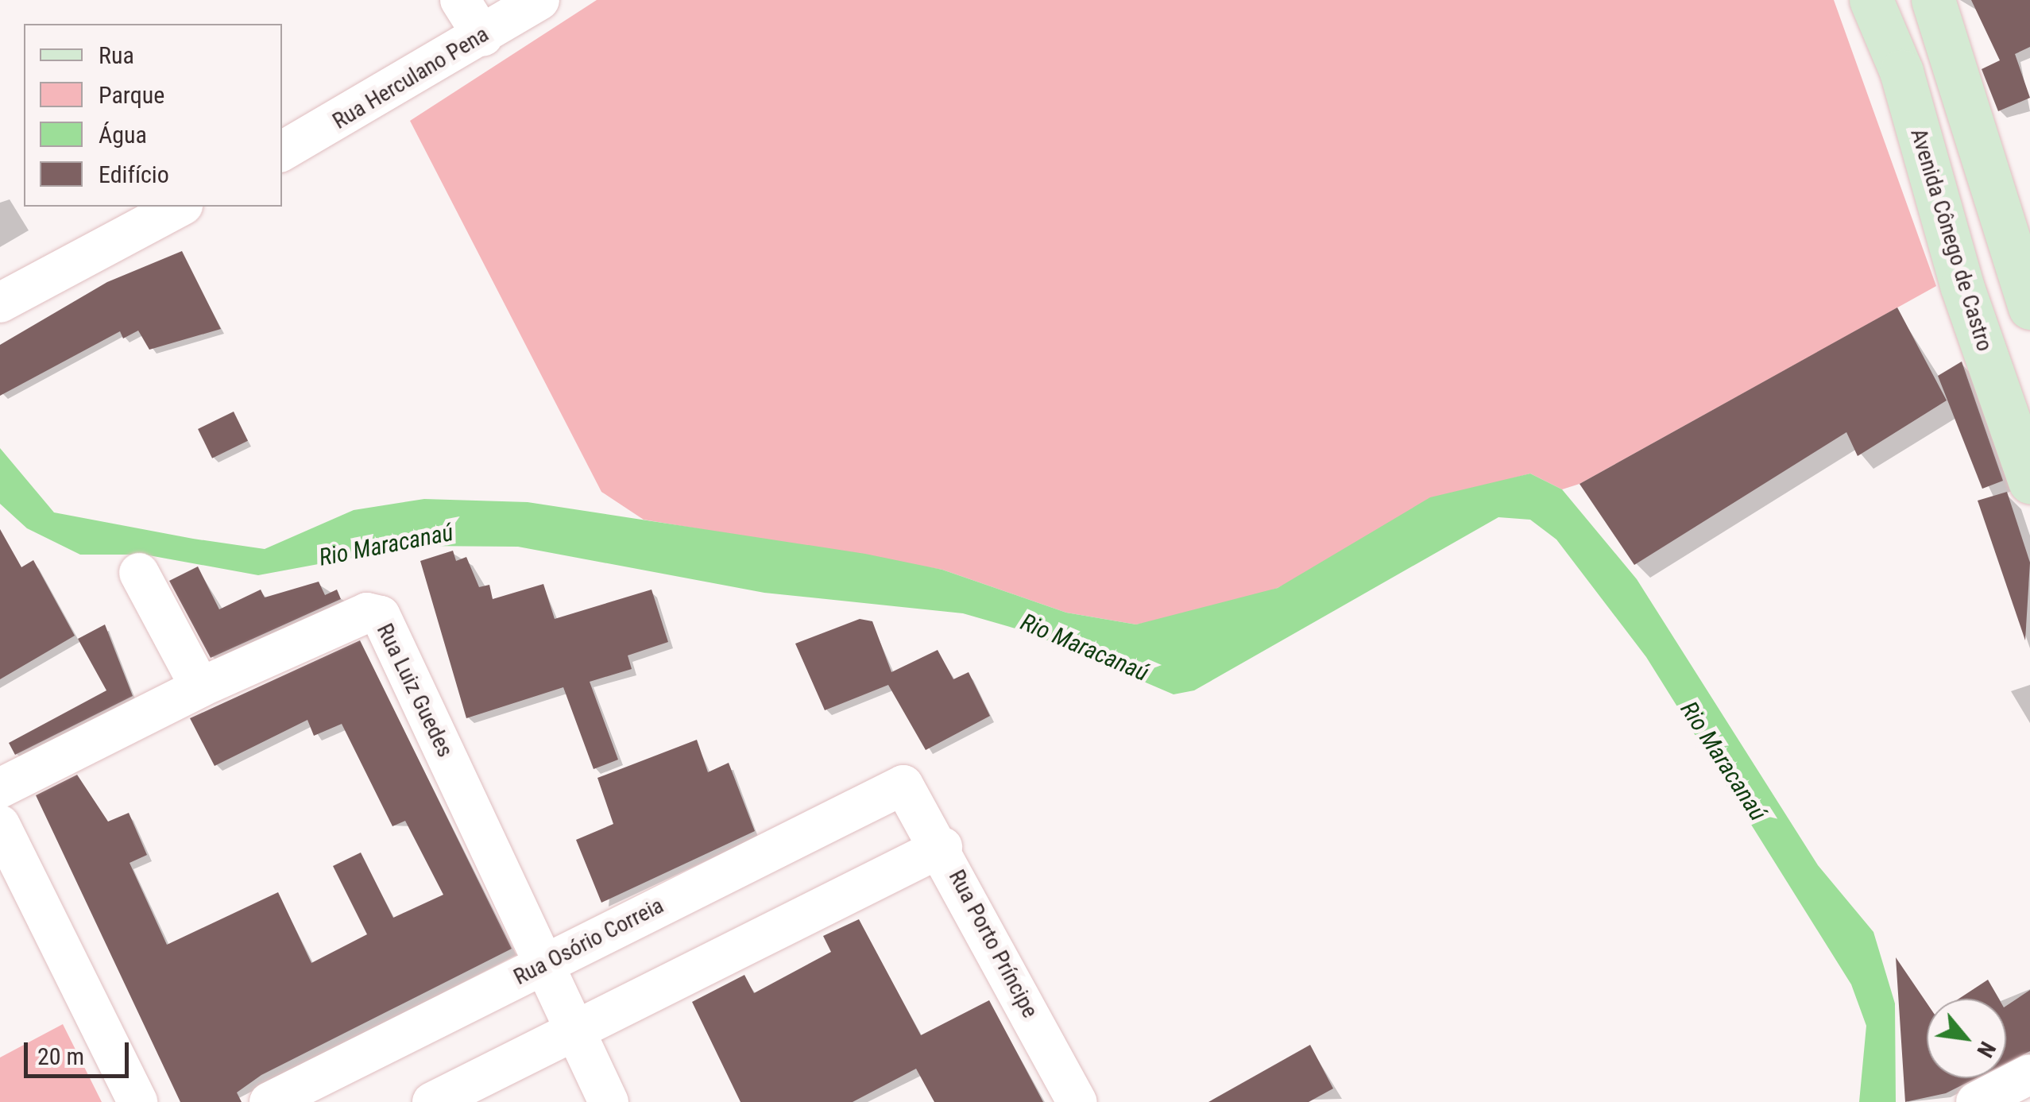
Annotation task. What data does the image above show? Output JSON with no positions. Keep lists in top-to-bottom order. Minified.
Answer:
{"streets":{"main road":["Avenida Cônego de Castro"],"street":["Rua Herculano Pena","Rua Luiz Guedes","Rua Osório Correia","Rua Porto Príncipe"]},"crossings":[["Rua Luiz Guedes","Rua Osório Correia"],["Rua Osório Correia","Rua Porto Príncipe"]],"water":["Rio Maracanaú"],"legend":["Rua","Parque","Água","Edifício"],"scale_bar":"20 m","north":"bottom right"}
